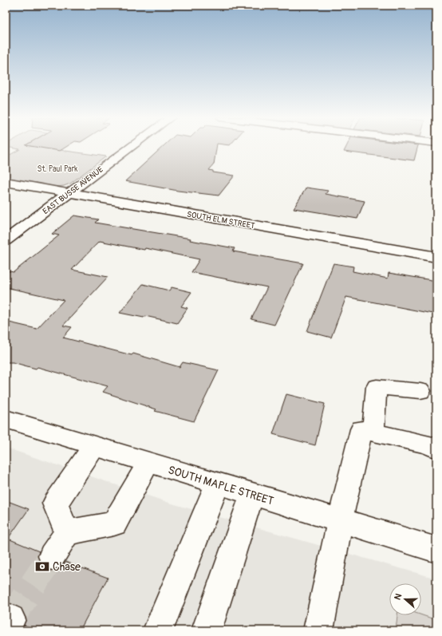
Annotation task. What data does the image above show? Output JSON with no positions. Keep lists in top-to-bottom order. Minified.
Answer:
{"streets":{"street":["EAST BUSSE AVENUE","SOUTH ELM STREET","SOUTH MAPLE STREET"]},"crossings":[["EAST BUSSE AVENUE","SOUTH ELM STREET"]],"parks":["St. Paul Park"],"places":{"bank":["Chase"]},"north":"left"}
